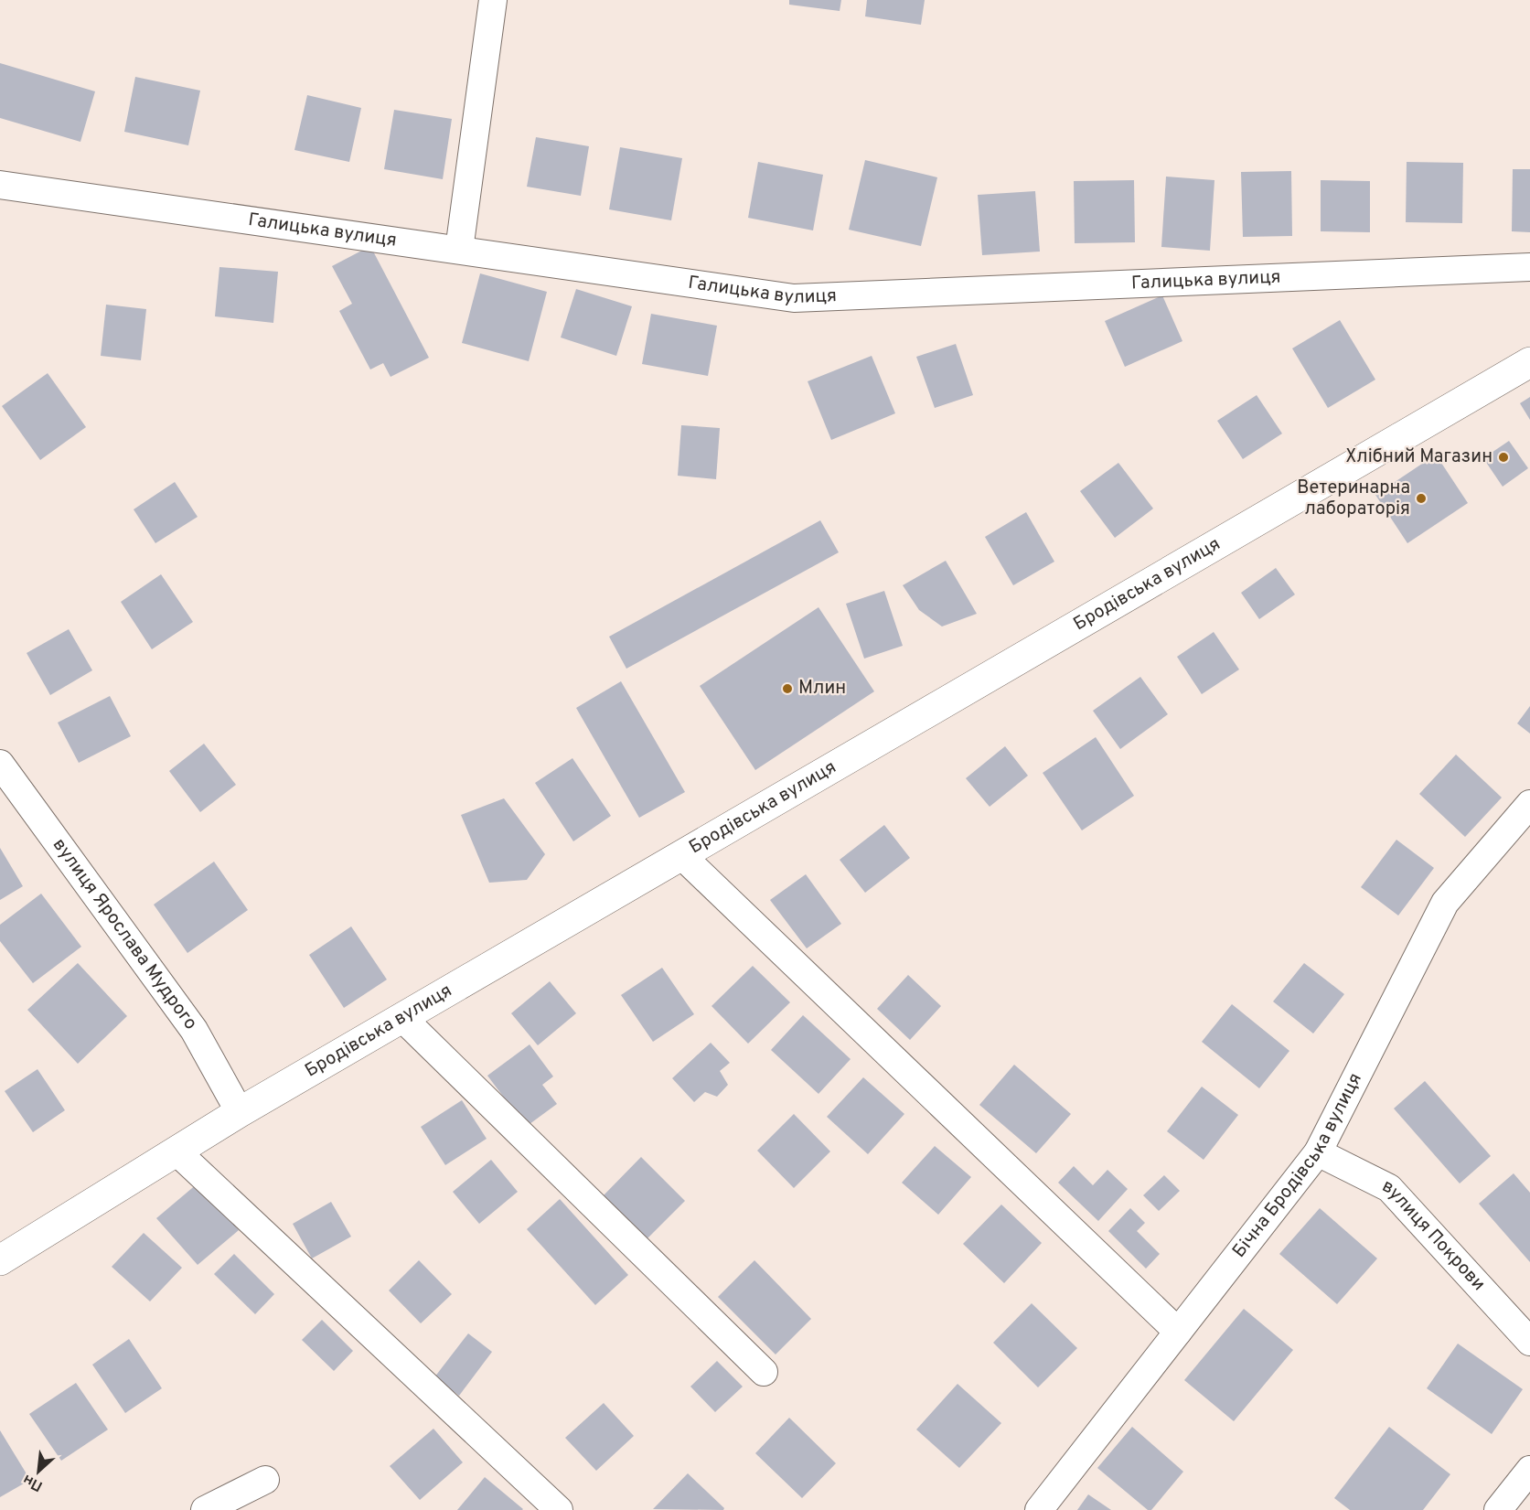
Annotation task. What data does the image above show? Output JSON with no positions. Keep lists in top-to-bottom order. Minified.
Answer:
{"streets":{"street":["Галицька вулиця","Бродівська вулиця","вулиця Ярослава Мудрого","Бічна Бродівська вулиця","вулиця Покрови"]},"crossings":[["Бродівська вулиця","вулиця Ярослава Мудрого"],["Бічна Бродівська вулиця","вулиця Покрови"]],"places":["Хлібний Магазин","Ветеринарна лабораторія","Млин"],"north":"bottom left"}
